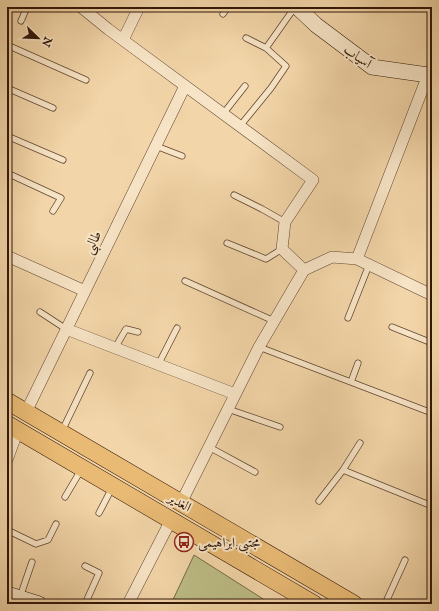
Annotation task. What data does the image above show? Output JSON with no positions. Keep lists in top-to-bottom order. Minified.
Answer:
{"streets":{"main road":["الغدیر"],"street":["آسیاب","طالبی"]},"crossings":[["طالبی","الغدیر"]],"places":{"bus stop":["مجتبی ابراهیمی"]},"north":"bottom right"}
